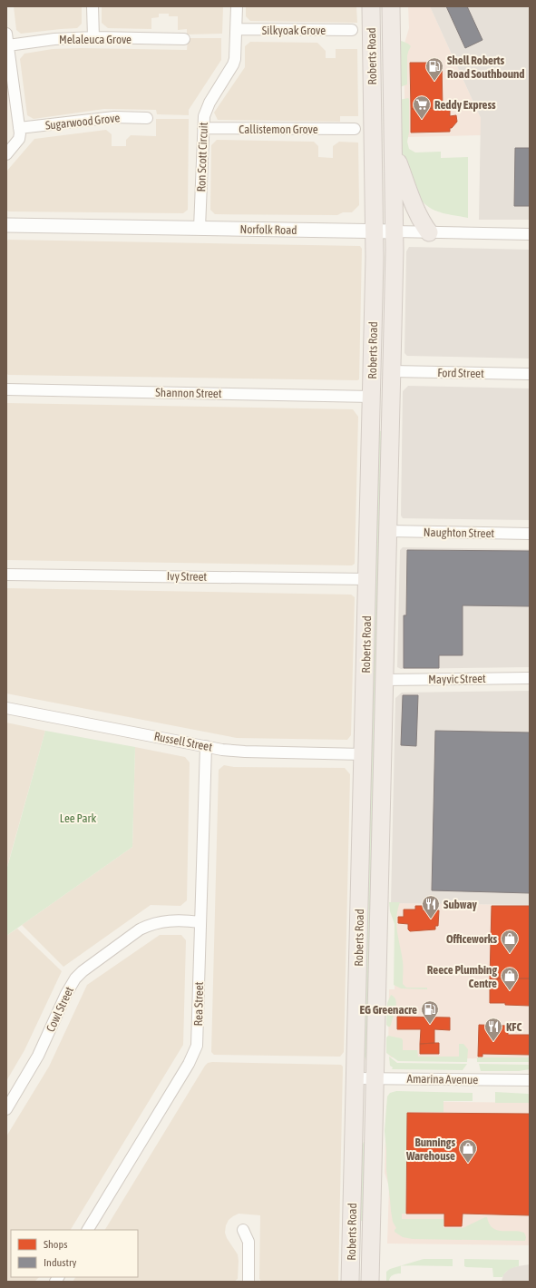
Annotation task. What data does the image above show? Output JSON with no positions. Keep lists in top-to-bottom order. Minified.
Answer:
{"streets":{"highway":["Roberts Road"],"street":["Silkyoak Grove","Melaleuca Grove","Sugarwood Grove","Callistemon Grove","Ron Scott Circuit","Norfolk Road","Ford Street","Shannon Street","Naughton Street","Ivy Street","Mayvic Street","Russell Street","Rea Street","Cowl Street","Amarina Avenue"]},"crossings":[["Silkyoak Grove","Ron Scott Circuit"],["Roberts Road","Norfolk Road"],["Roberts Road","Ford Street"],["Roberts Road","Shannon Street"],["Roberts Road","Naughton Street"],["Roberts Road","Ivy Street"],["Roberts Road","Mayvic Street"],["Roberts Road","Russell Street"],["Roberts Road","Amarina Avenue"],["Callistemon Grove","Ron Scott Circuit"],["Ron Scott Circuit","Norfolk Road"],["Russell Street","Rea Street"],["Rea Street","Cowl Street"]],"parks":["Lee Park"],"places":{"fuel station":["Shell Roberts Road Southbound","EG Greenacre"],"supermarket":["Reddy Express"],"restaurant":["Subway","KFC"],"shop":["Officeworks","Reece Plumbing Centre","Bunnings Warehouse"]},"legend":["Shops","Industry"]}
